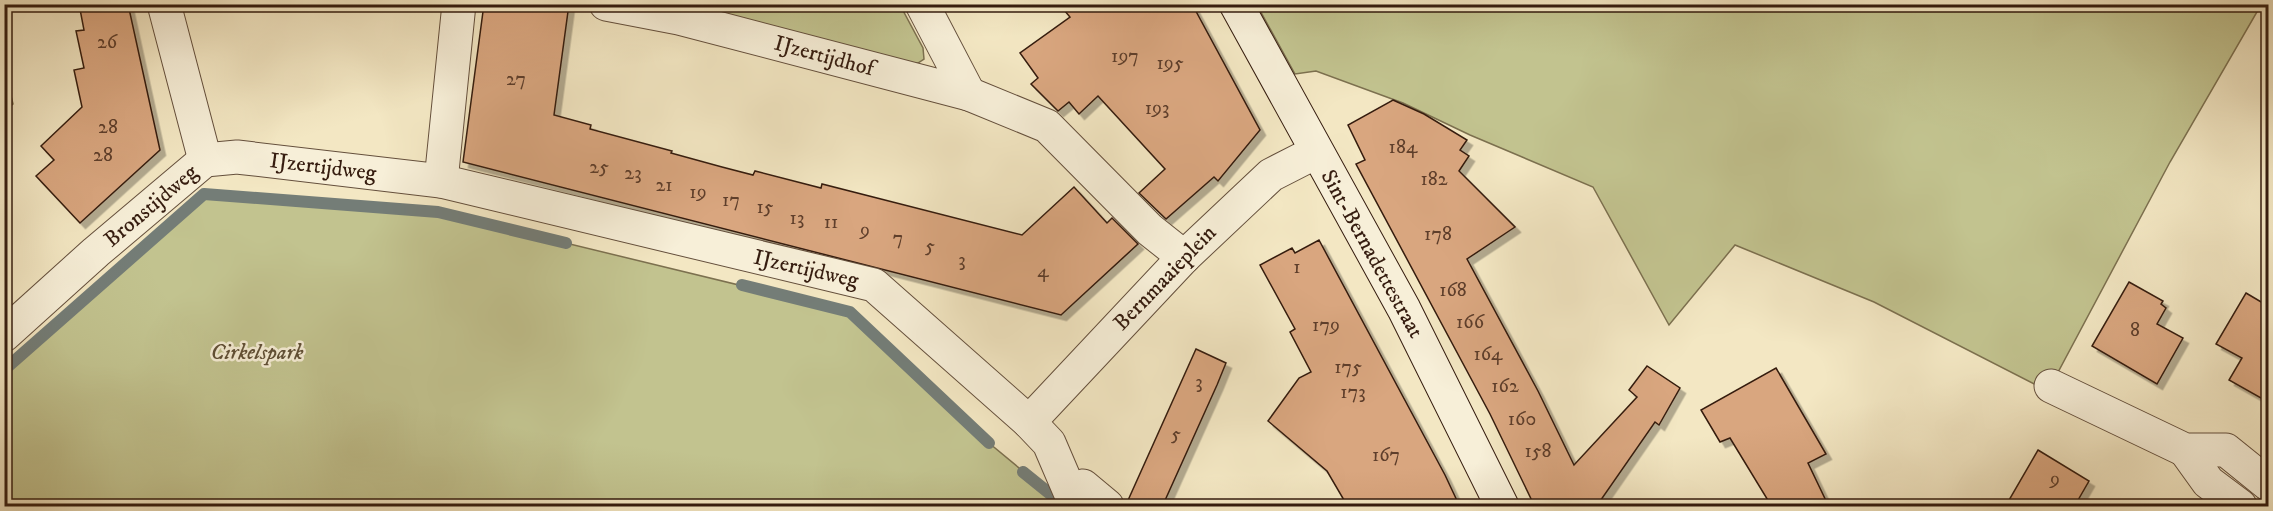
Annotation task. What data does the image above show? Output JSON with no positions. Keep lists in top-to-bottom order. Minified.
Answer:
{"streets":{"street":["IJzertijdhof","IJzertijdweg","Bronstijdweg","Sint-Bernadettestraat","Bernmaaieplein"]},"crossings":[["IJzertijdhof","Bernmaaieplein"],["IJzertijdweg","Bronstijdweg"],["IJzertijdweg","Bernmaaieplein"],["Sint-Bernadettestraat","Bernmaaieplein"]],"parks":["Cirkelspark"],"house_numbers":["26","197","195","27","193","28","184","28","25","23","182","21","19","17","15","13","11","9","178","7","5","3","1","4","168","166","179","8","164","175","3","162","173","160","5","158","167","9"]}
